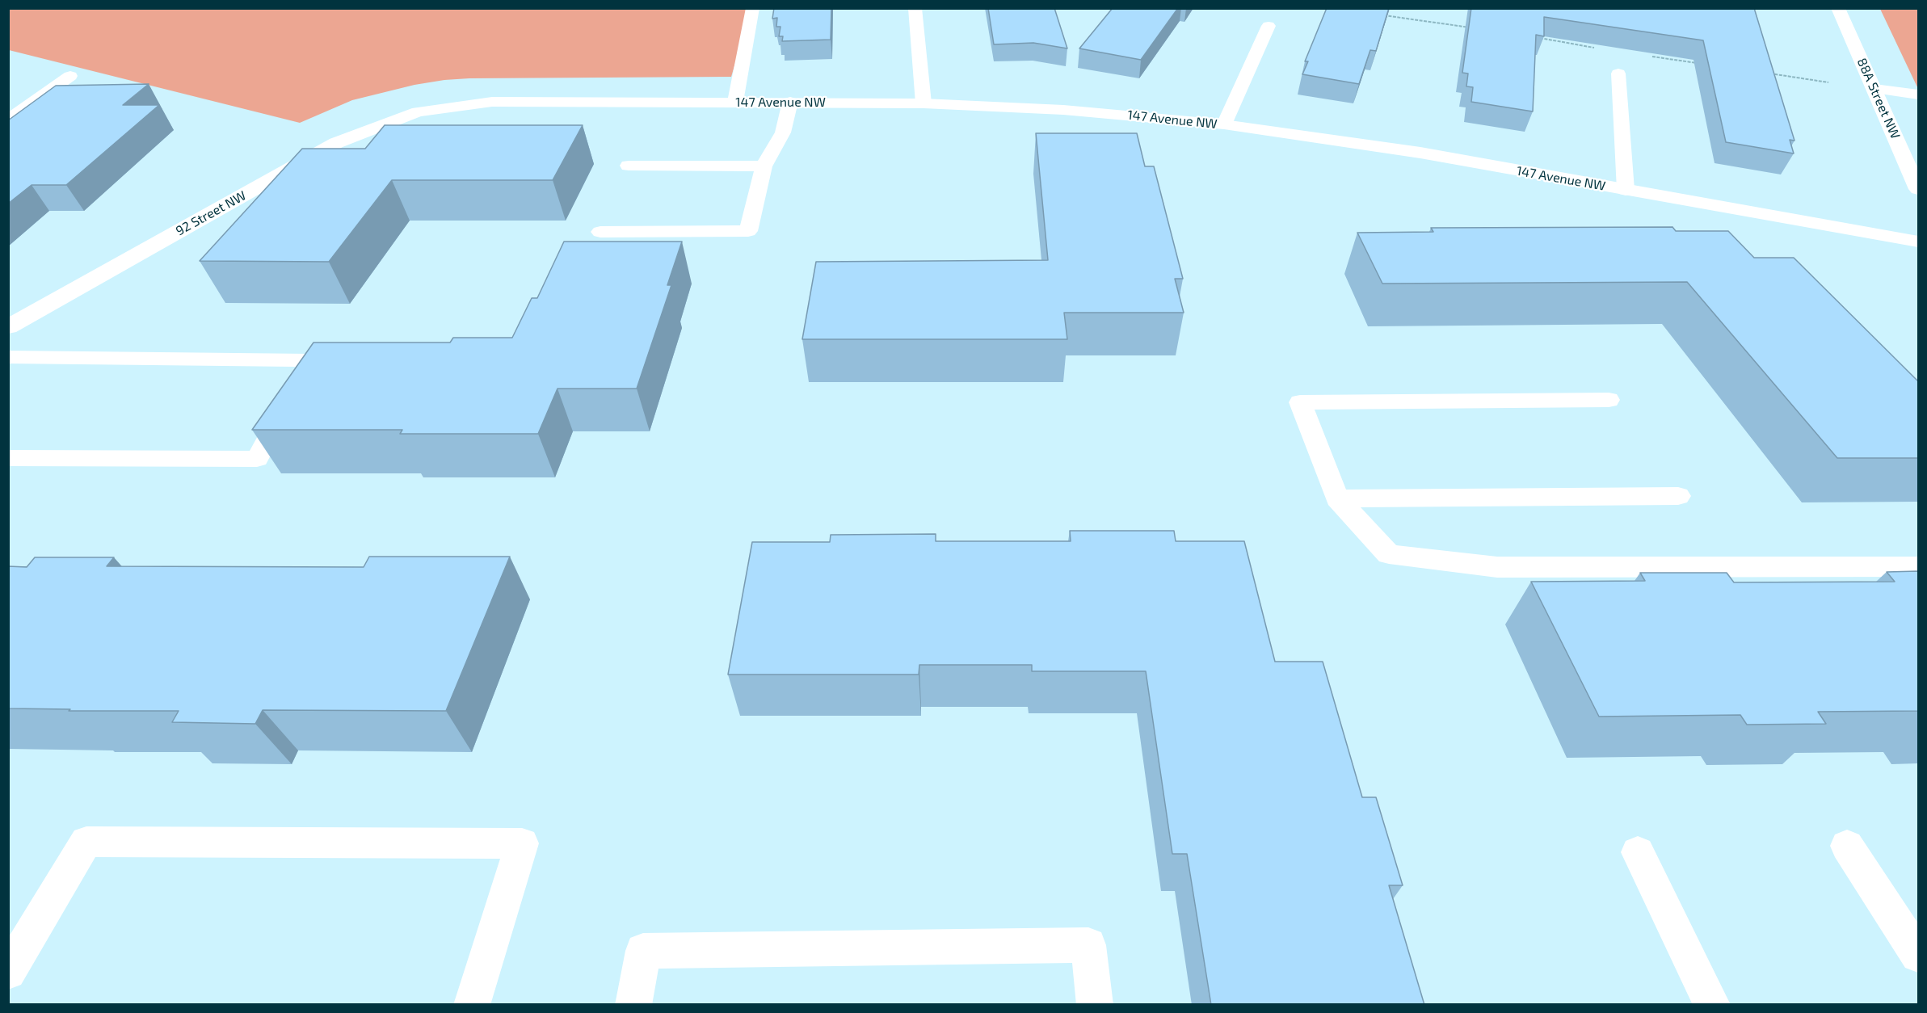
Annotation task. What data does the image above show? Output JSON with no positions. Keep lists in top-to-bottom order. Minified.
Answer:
{"streets":{"street":["88A Street NW","147 Avenue NW","92 Street NW"]},"crossings":[["147 Avenue NW","92 Street NW"]]}
